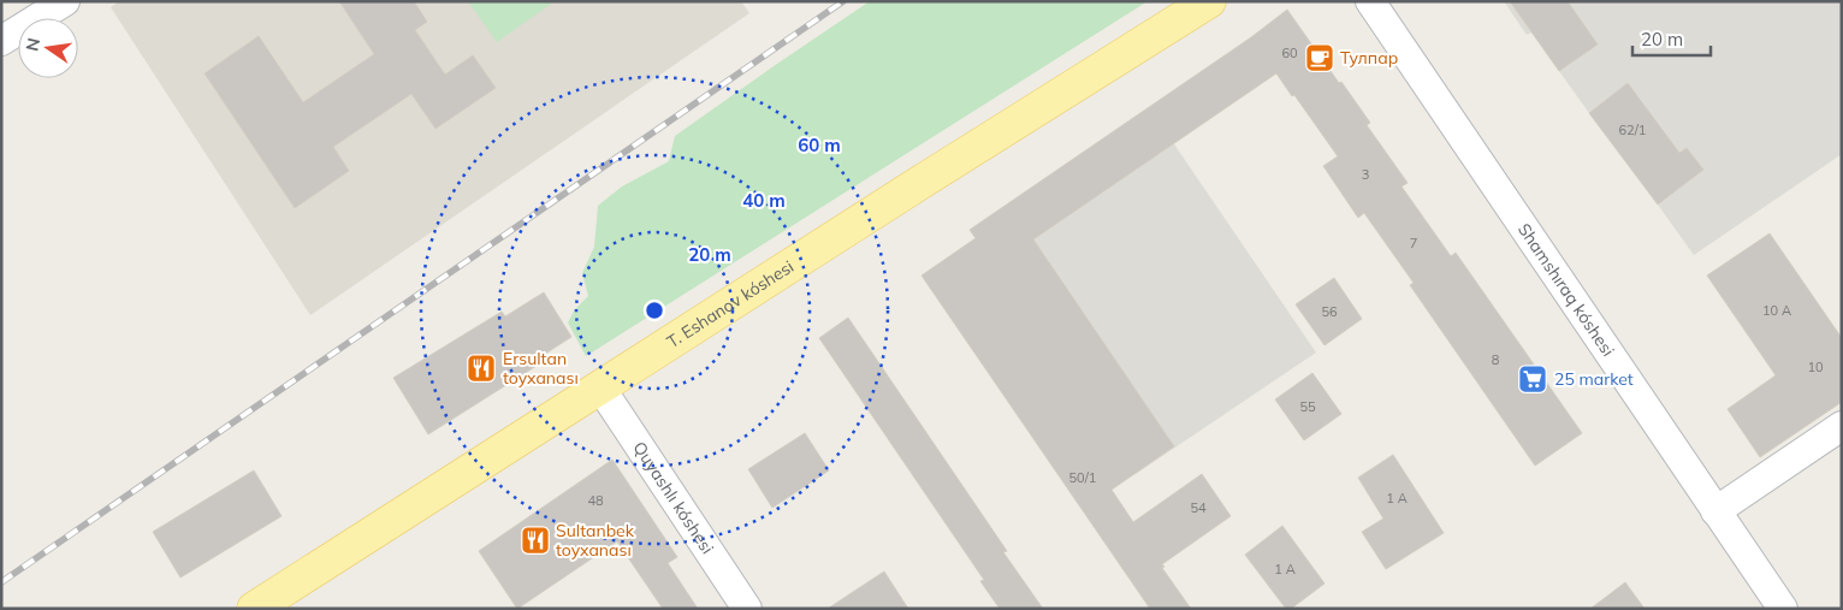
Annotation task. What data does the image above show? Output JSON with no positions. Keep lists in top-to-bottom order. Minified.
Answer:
{"streets":{"main road":["T. Eshanov kóshesi"],"street":["Shamshıraq kóshesi","Quyashlı kóshesi"]},"crossings":[["T. Eshanov kóshesi","Quyashlı kóshesi"]],"places":{"cafe":["Тулпар"],"restaurant":["Ersultan toyxanası","Sultanbek toyxanası"],"supermarket":["25 market"]},"house_numbers":["60","62/1","3","7","10 А","56","8","10","55","50/1","1 А","48","54","1 А"],"scale_bar":"20 m","north":"left","rings":["60 m","40 m","20 m"]}
